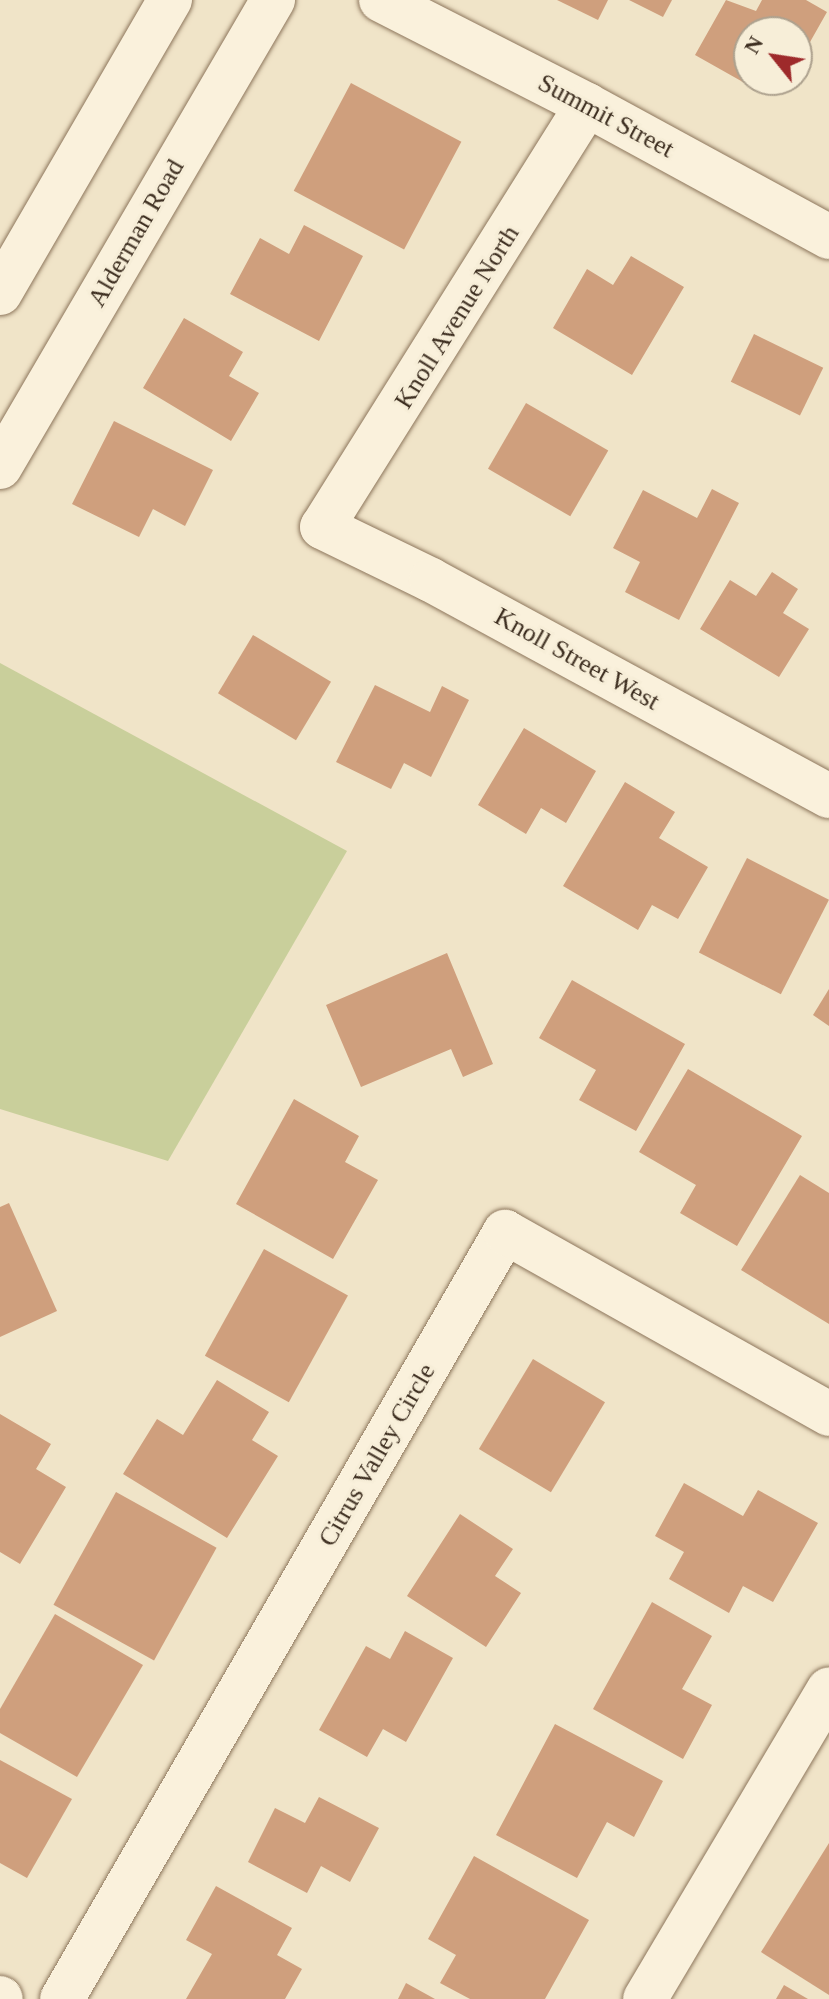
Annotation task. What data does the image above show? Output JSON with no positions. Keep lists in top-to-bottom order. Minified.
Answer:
{"streets":{"street":["Summit Street","Alderman Road","Knoll Avenue North","Knoll Street West","Citrus Valley Circle"]},"crossings":[["Summit Street","Knoll Avenue North"],["Knoll Avenue North","Knoll Street West"]],"north":"top left"}
